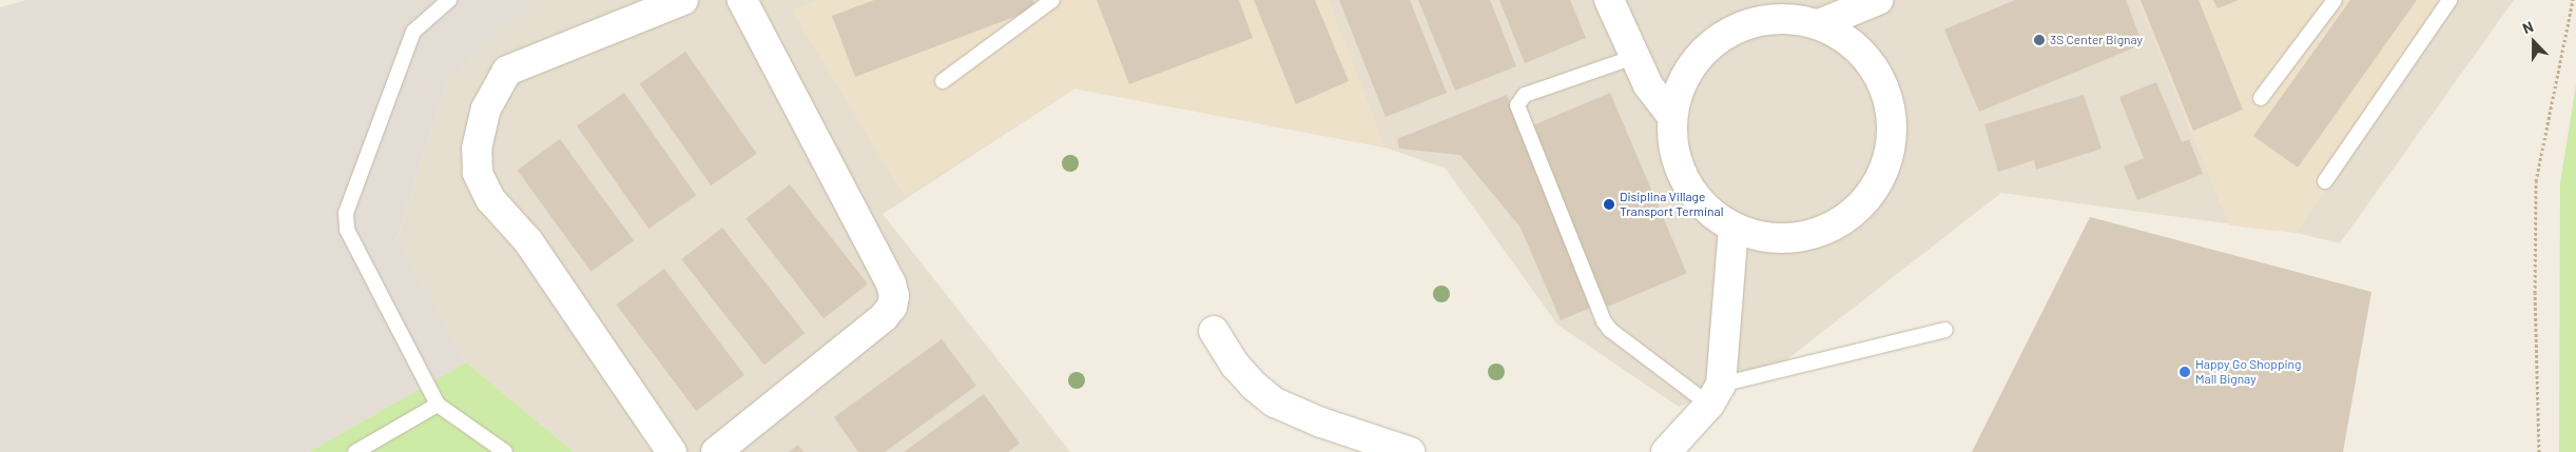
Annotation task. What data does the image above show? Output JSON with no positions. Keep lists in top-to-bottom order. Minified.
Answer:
{"places":["3S Center Bignay","Disiplina Village Transport Terminal","Happy Go Shopping Mall Bignay"],"north":"top"}
